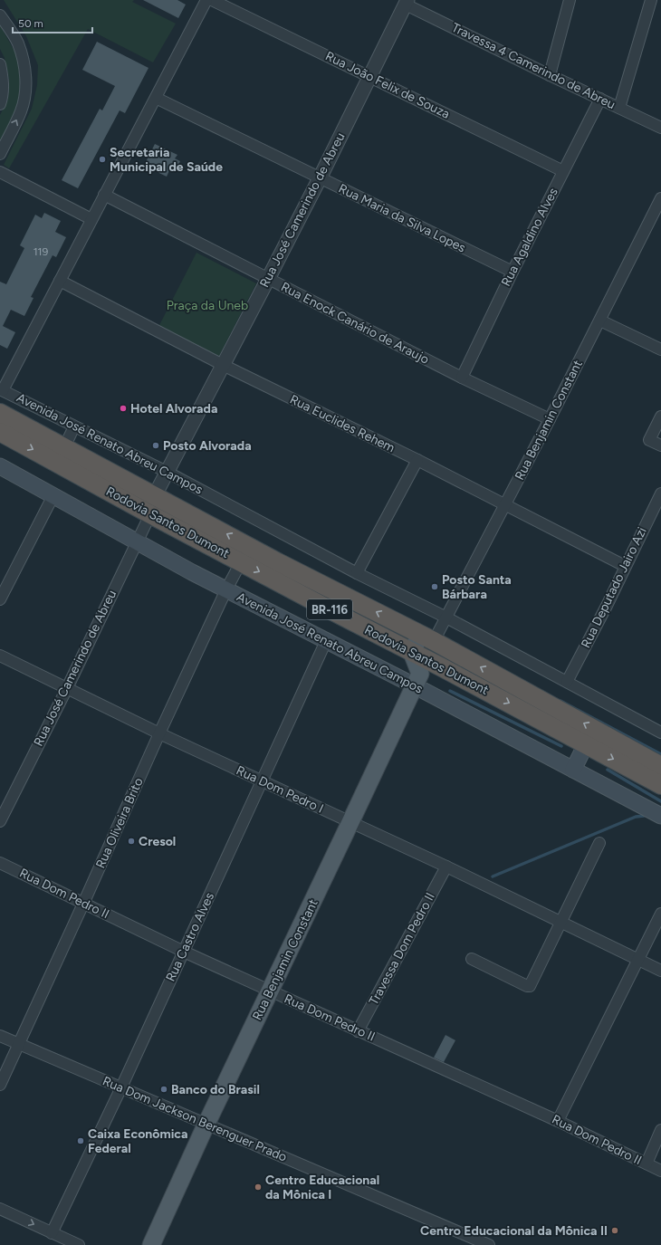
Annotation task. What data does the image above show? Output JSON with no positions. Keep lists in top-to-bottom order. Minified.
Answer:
{"streets":{"highway":["Rodovia Santos Dumont","BR-116"],"main road":["Rua Benjamin Constant","Avenida José Renato Abreu Campos"],"street":["Travessa 4 Camerindo de Abreu","Rua João Felix de Souza","Rua José Camerindo de Abreu","Rua Maria da Silva Lopes","Rua Agaldino Alves","Rua Enock Canário de Araujo","Rua Euclides Rehem","Rua Deputado Jairo Azi","Rua Dom Pedro I","Rua Oliveira Brito","Rua Dom Pedro II","Rua Castro Alves","Travessa Dom Pedro II","Rua Dom Jackson Berenguer Prado"]},"crossings":[["Travessa 4 Camerindo de Abreu","Rua José Camerindo de Abreu"],["Travessa 4 Camerindo de Abreu","Rua Agaldino Alves"],["Rua João Felix de Souza","Rua José Camerindo de Abreu"],["Rua João Felix de Souza","Rua Agaldino Alves"],["Rua José Camerindo de Abreu","Rua Maria da Silva Lopes"],["Rua José Camerindo de Abreu","Rua Enock Canário de Araujo"],["Rua José Camerindo de Abreu","Rua Euclides Rehem"],["Rua José Camerindo de Abreu","Avenida José Renato Abreu Campos"],["Rua José Camerindo de Abreu","Rodovia Santos Dumont"],["Rua José Camerindo de Abreu","Rua Dom Pedro I"],["Rua Maria da Silva Lopes","Rua Agaldino Alves"],["Rua Agaldino Alves","Rua Enock Canário de Araujo"],["Rua Enock Canário de Araujo","Rua Benjamin Constant"],["Rua Benjamin Constant","Rua Euclides Rehem"],["Rua Benjamin Constant","Avenida José Renato Abreu Campos"],["Rua Benjamin Constant","Rodovia Santos Dumont"],["Rua Benjamin Constant","Rua Dom Pedro I"],["Rua Benjamin Constant","Rua Dom Pedro II"],["Rua Benjamin Constant","Rua Dom Jackson Berenguer Prado"],["Rua Euclides Rehem","Rua Deputado Jairo Azi"],["Avenida José Renato Abreu Campos","Rua Deputado Jairo Azi"],["Avenida José Renato Abreu Campos","Rua Oliveira Brito"],["Avenida José Renato Abreu Campos","Rua Castro Alves"],["Rodovia Santos Dumont","Rua Oliveira Brito"],["Rua Dom Pedro I","Rua Oliveira Brito"],["Rua Dom Pedro I","Rua Castro Alves"],["Rua Dom Pedro I","Travessa Dom Pedro II"],["Rua Oliveira Brito","Rua Dom Pedro II"],["Rua Oliveira Brito","Rua Dom Jackson Berenguer Prado"],["Rua Dom Pedro II","Rua Castro Alves"],["Rua Dom Pedro II","Travessa Dom Pedro II"],["Rua Castro Alves","Rua Dom Jackson Berenguer Prado"]],"parks":["Praça da Uneb"],"places":["Secretaria Municipal de Saúde","Hotel Alvorada","Posto Alvorada","Posto Santa Bárbara","Cresol","Banco do Brasil","Caixa Econômica Federal","Centro Educacional da Mônica I","Centro Educacional da Mônica II"],"house_numbers":["119"],"scale_bar":"50 m"}
